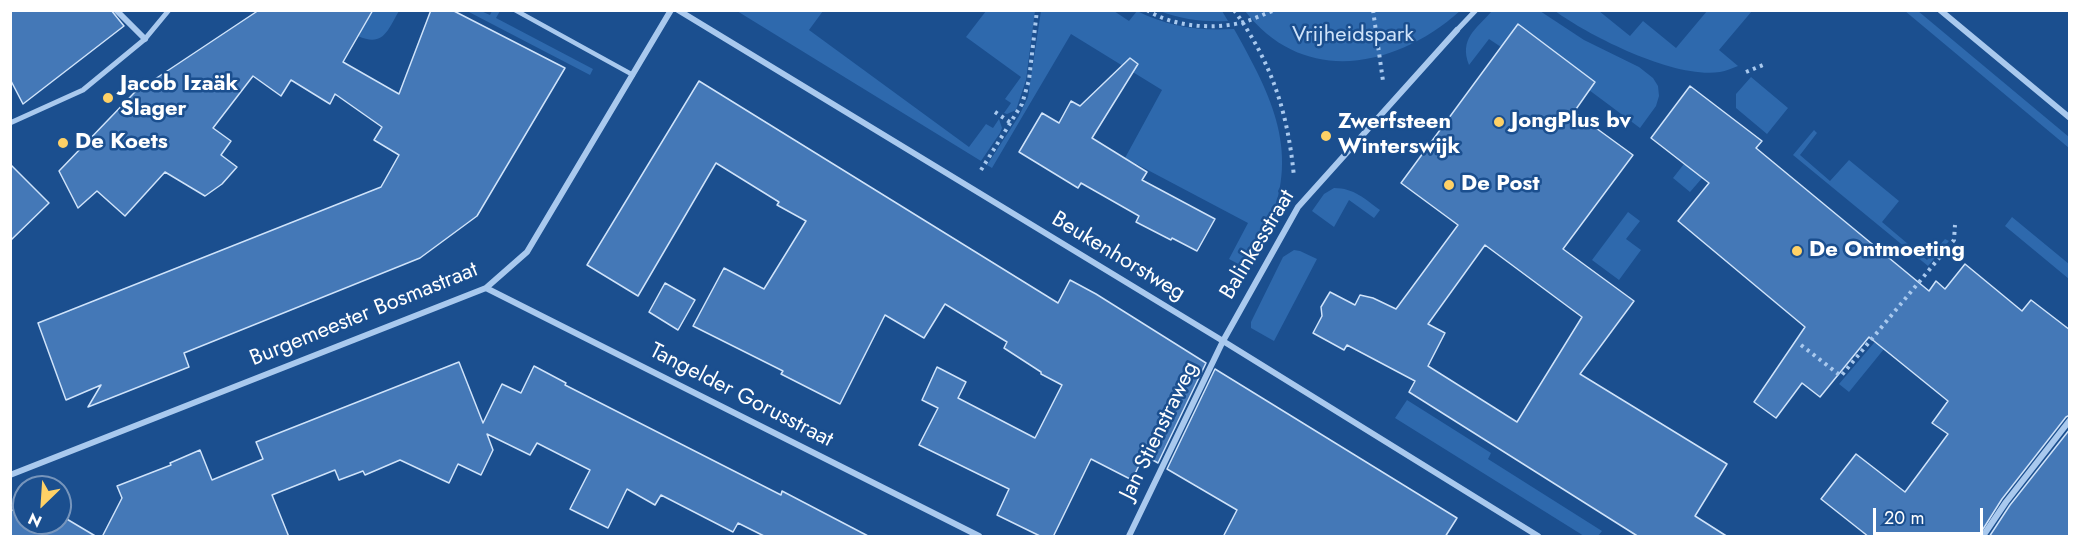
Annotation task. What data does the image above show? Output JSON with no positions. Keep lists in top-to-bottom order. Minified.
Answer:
{"streets":{"street":["Balinkesstraat","Beukenhorstweg","Burgemeester Bosmastraat","Tangelder Gorusstraat","Jan Stienstraweg"]},"crossings":[["Balinkesstraat","Beukenhorstweg"],["Balinkesstraat","Jan Stienstraweg"],["Beukenhorstweg","Jan Stienstraweg"],["Burgemeester Bosmastraat","Tangelder Gorusstraat"]],"parks":["Vrijheidspark"],"places":["Jacob Izaäk Slager","JongPlus bv","Zwerfsteen Winterswijk","De Koets","De Post","De Ontmoeting"],"scale_bar":"20 m","north":"bottom left"}
